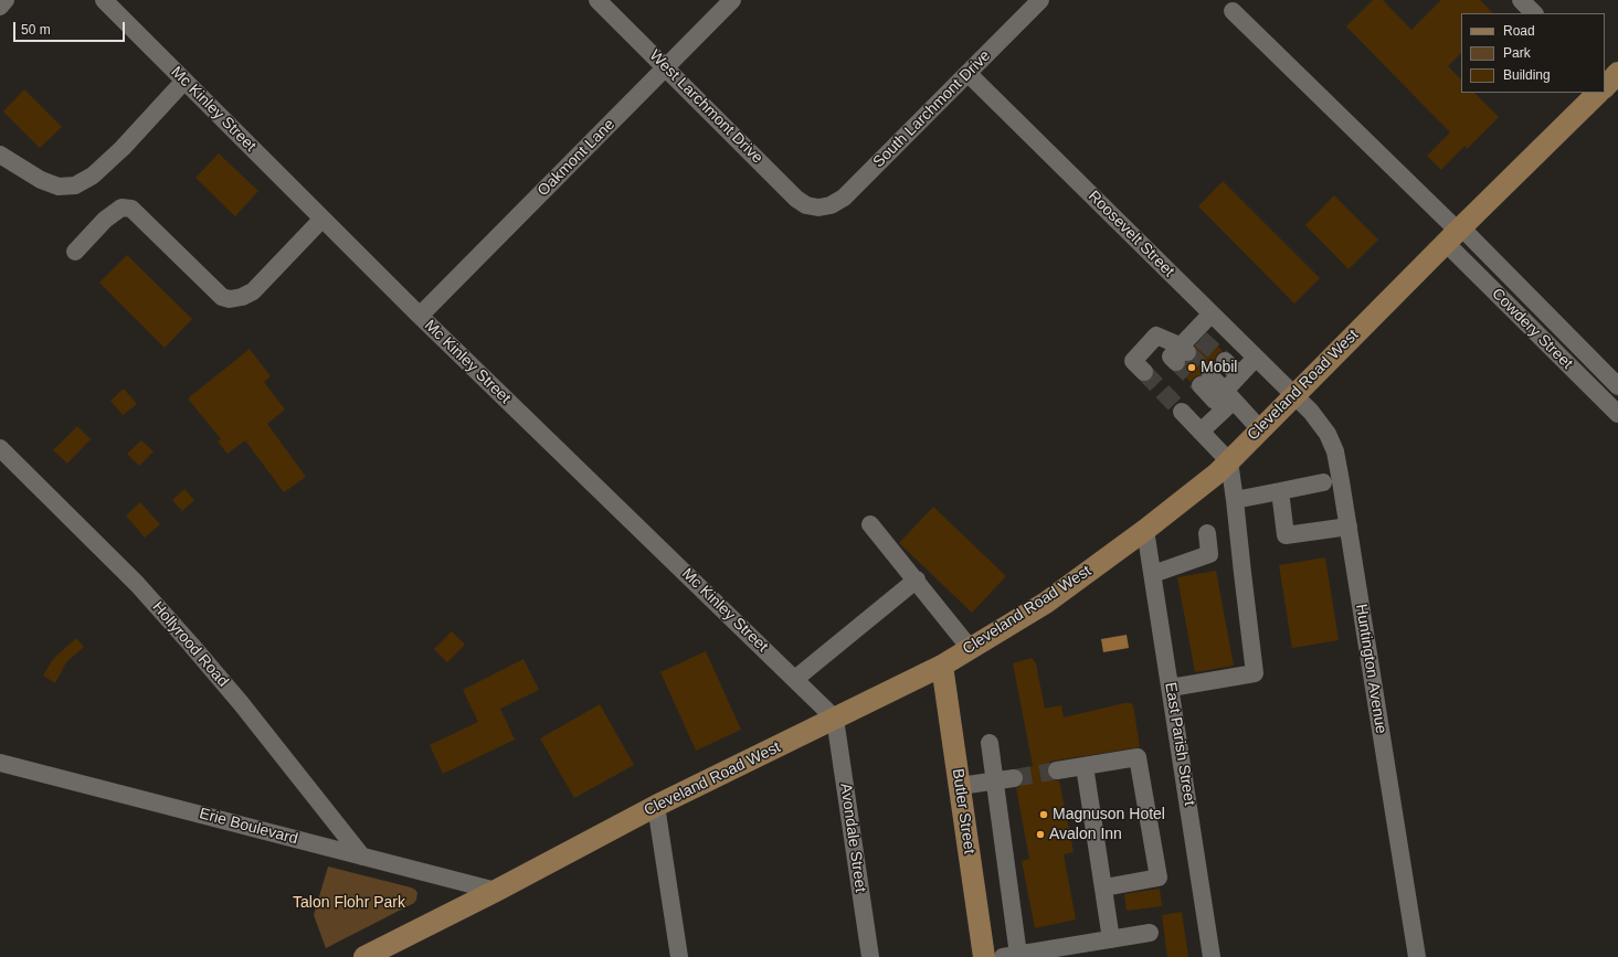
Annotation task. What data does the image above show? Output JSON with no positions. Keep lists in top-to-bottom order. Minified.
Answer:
{"streets":{"main road":["Cleveland Road West","Butler Street"],"street":["West Larchmont Drive","Mc Kinley Street","South Larchmont Drive","Oakmont Lane","Roosevelt Street","Cowdery Street","Hollyrood Road","Huntington Avenue","East Parish Street","Erie Boulevard","Avondale Street"]},"crossings":[["West Larchmont Drive","South Larchmont Drive"],["West Larchmont Drive","Oakmont Lane"],["Mc Kinley Street","Oakmont Lane"],["Mc Kinley Street","Cleveland Road West"],["Mc Kinley Street","Avondale Street"],["South Larchmont Drive","Roosevelt Street"],["Roosevelt Street","Cleveland Road West"],["Roosevelt Street","Huntington Avenue"],["Cowdery Street","Cleveland Road West"],["Cleveland Road West","Huntington Avenue"],["Cleveland Road West","East Parish Street"],["Cleveland Road West","Butler Street"],["Cleveland Road West","Erie Boulevard"],["Cleveland Road West","Avondale Street"],["Hollyrood Road","Erie Boulevard"]],"parks":["Talon Flohr Park"],"places":["Mobil","Magnuson Hotel","Avalon Inn"],"legend":["Road","Park","Building"],"scale_bar":"50 m"}
